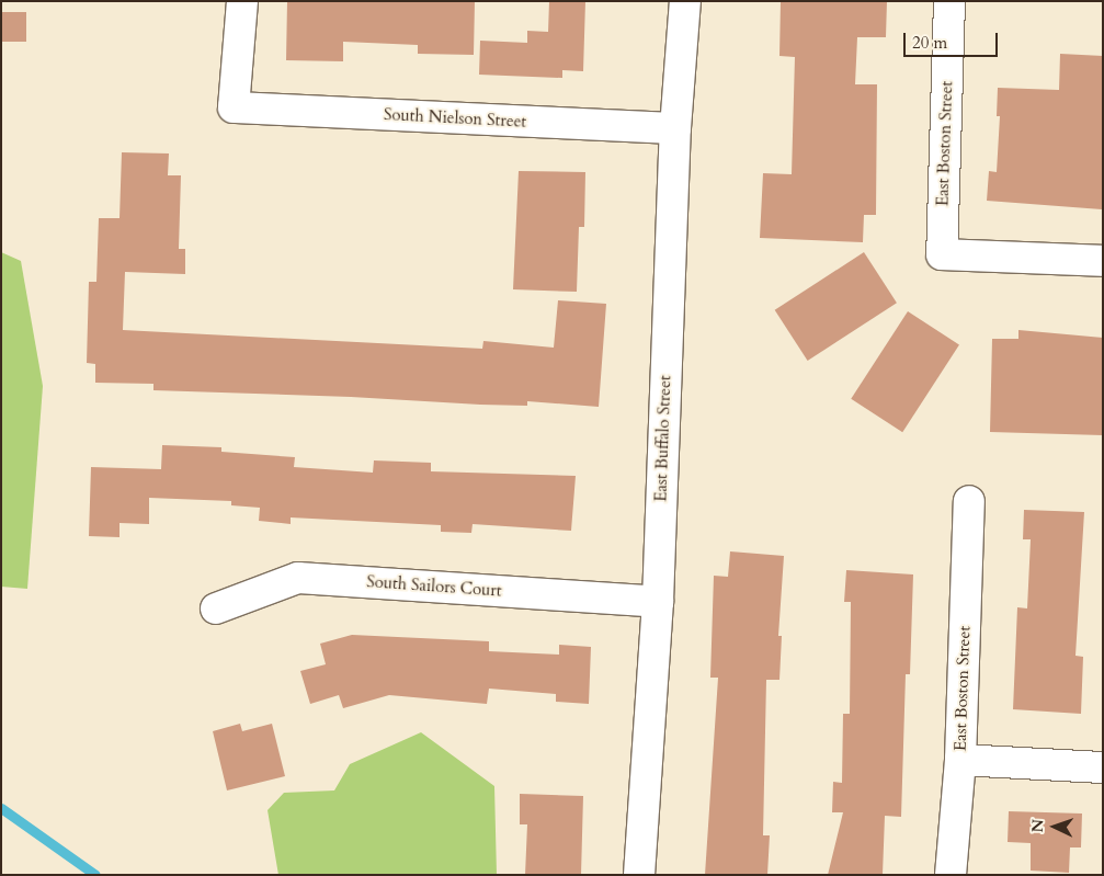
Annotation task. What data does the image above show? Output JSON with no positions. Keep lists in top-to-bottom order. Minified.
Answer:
{"streets":{"street":["South Nielson Street","East Boston Street","East Buffalo Street","South Sailors Court"]},"crossings":[["South Nielson Street","East Buffalo Street"],["East Buffalo Street","South Sailors Court"]],"scale_bar":"20 m","north":"left"}
